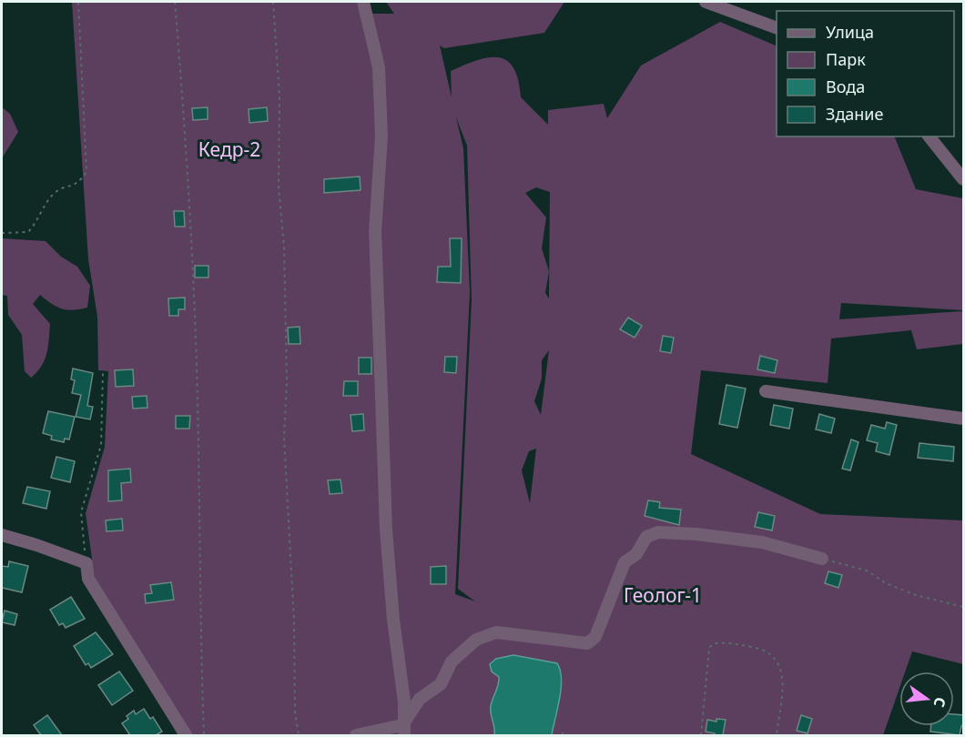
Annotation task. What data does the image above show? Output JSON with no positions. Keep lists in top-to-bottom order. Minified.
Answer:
{"parks":["Кедр-2","Геолог-1"],"legend":["Улица","Парк","Вода","Здание"],"north":"right"}
